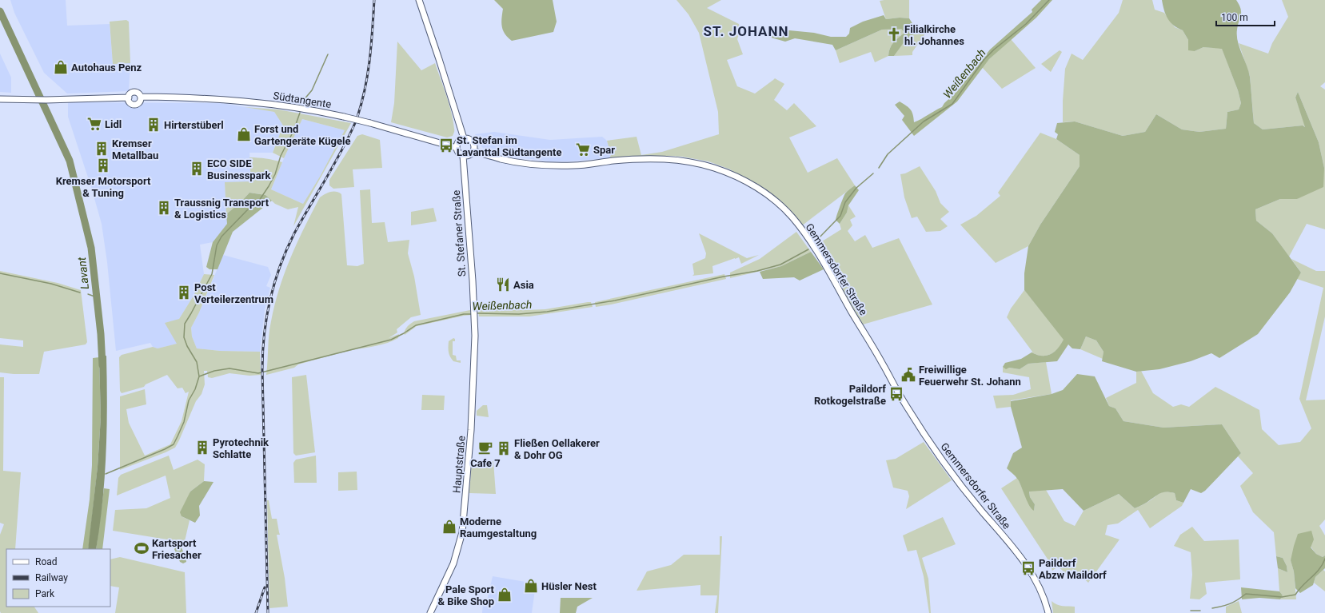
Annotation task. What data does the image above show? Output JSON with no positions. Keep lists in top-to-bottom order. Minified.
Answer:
{"streets":{"main road":["Südtangente","St. Stefaner Straße","Gemmersdorfer Straße","Hauptstraße"]},"crossings":[["Südtangente","St. Stefaner Straße"],["Südtangente","Gemmersdorfer Straße"],["St. Stefaner Straße","Gemmersdorfer Straße"],["St. Stefaner Straße","Hauptstraße"]],"districts":["ST. JOHANN"],"water":["Weißenbach","Lavant"],"places":{"church":["Filialkirche hl. Johannes"],"shop":["Autohaus Penz","Forst und Gartengeräte Kügele","Moderne Raumgestaltung","Hüsler Nest","Pale Sport & Bike Shop"],"supermarket":["Lidl","Spar"],"building":["Hirterstüberl","Kremser Metallbau","Kremser Motorsport & Tuning","ECO SIDE Businesspark","Traussnig Transport & Logistics","Post Verteilerzentrum","Pyrotechnik Schlatte","Fließen Oellakerer & Dohr OG"],"bus stop":["St. Stefan im Lavanttal Südtangente","Paildorf Rotkogelstraße","Paildorf Abzw Maildorf"],"restaurant":["Asia"],"public building":["Freiwillige Feuerwehr St. Johann"],"cafe":["Cafe 7"],"sports":["Kartsport Friesacher"]},"legend":["Road","Railway","Park"],"scale_bar":"100 m"}
